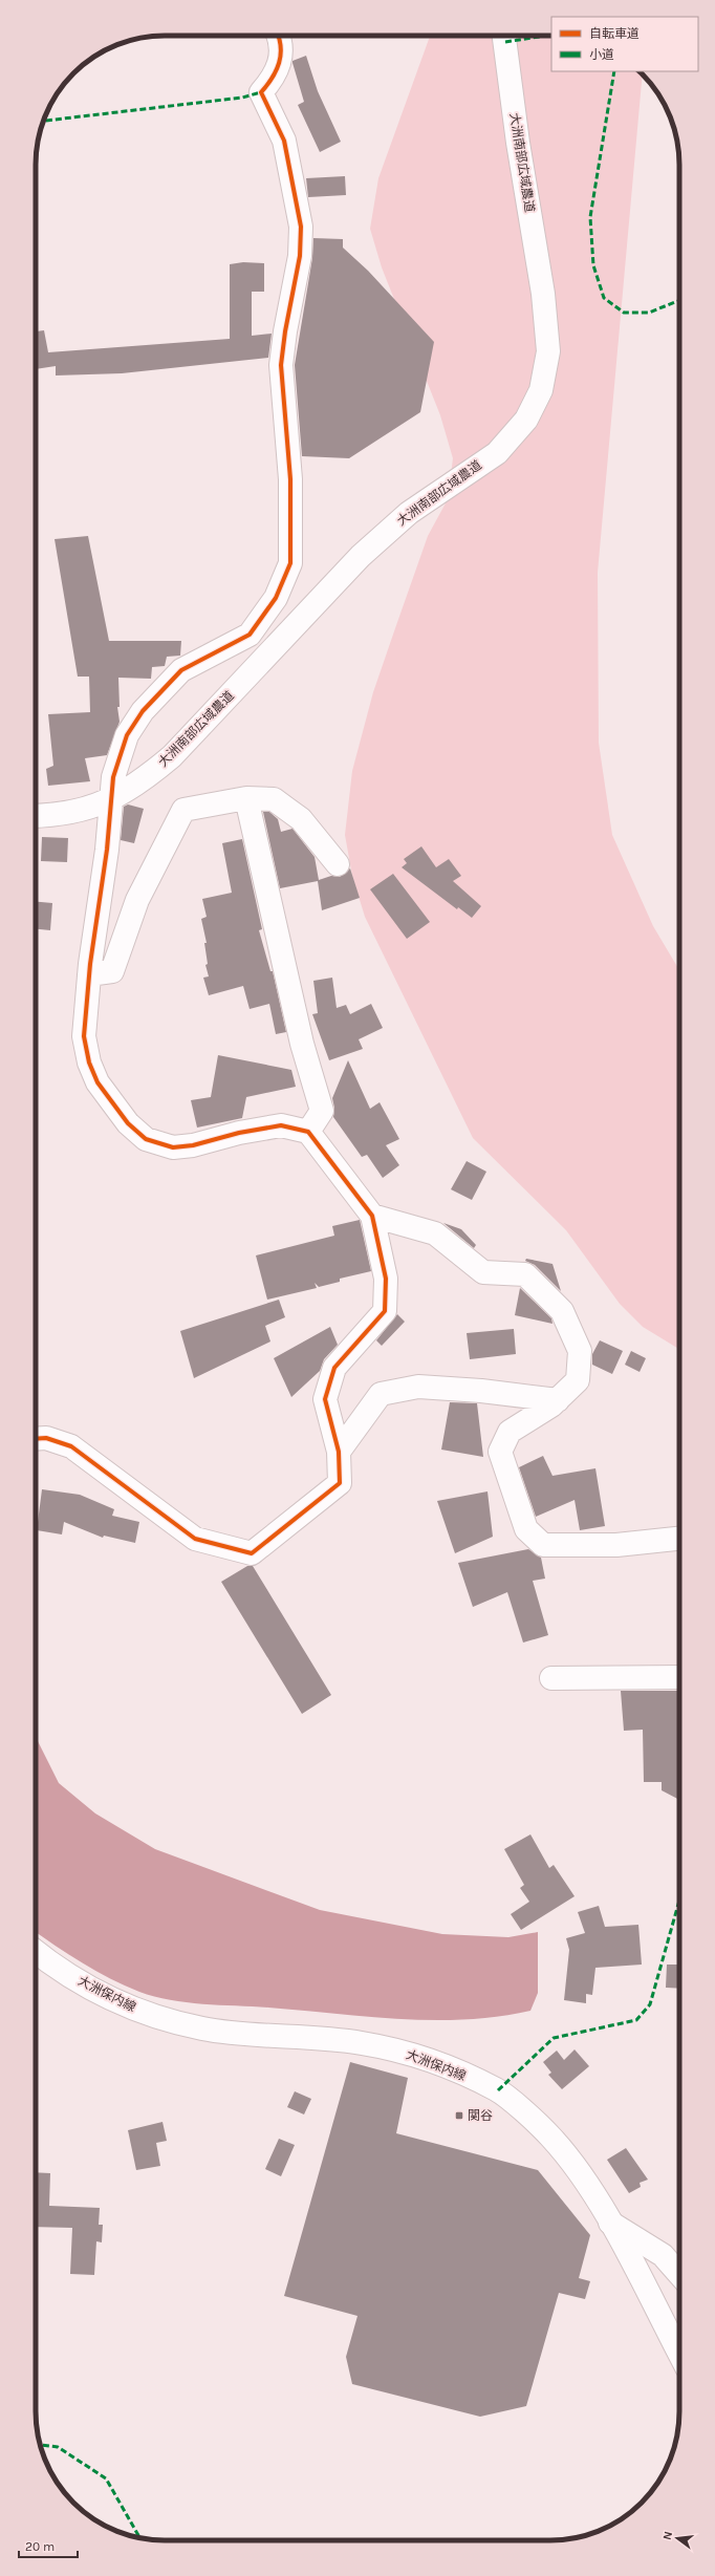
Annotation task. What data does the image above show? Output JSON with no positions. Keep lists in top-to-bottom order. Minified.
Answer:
{"streets":{"street":["大洲南部広域農道","大洲保内線"]},"places":{"transit":["関谷"]},"legend":["自転車道","小道"],"scale_bar":"20 m","north":"left"}
